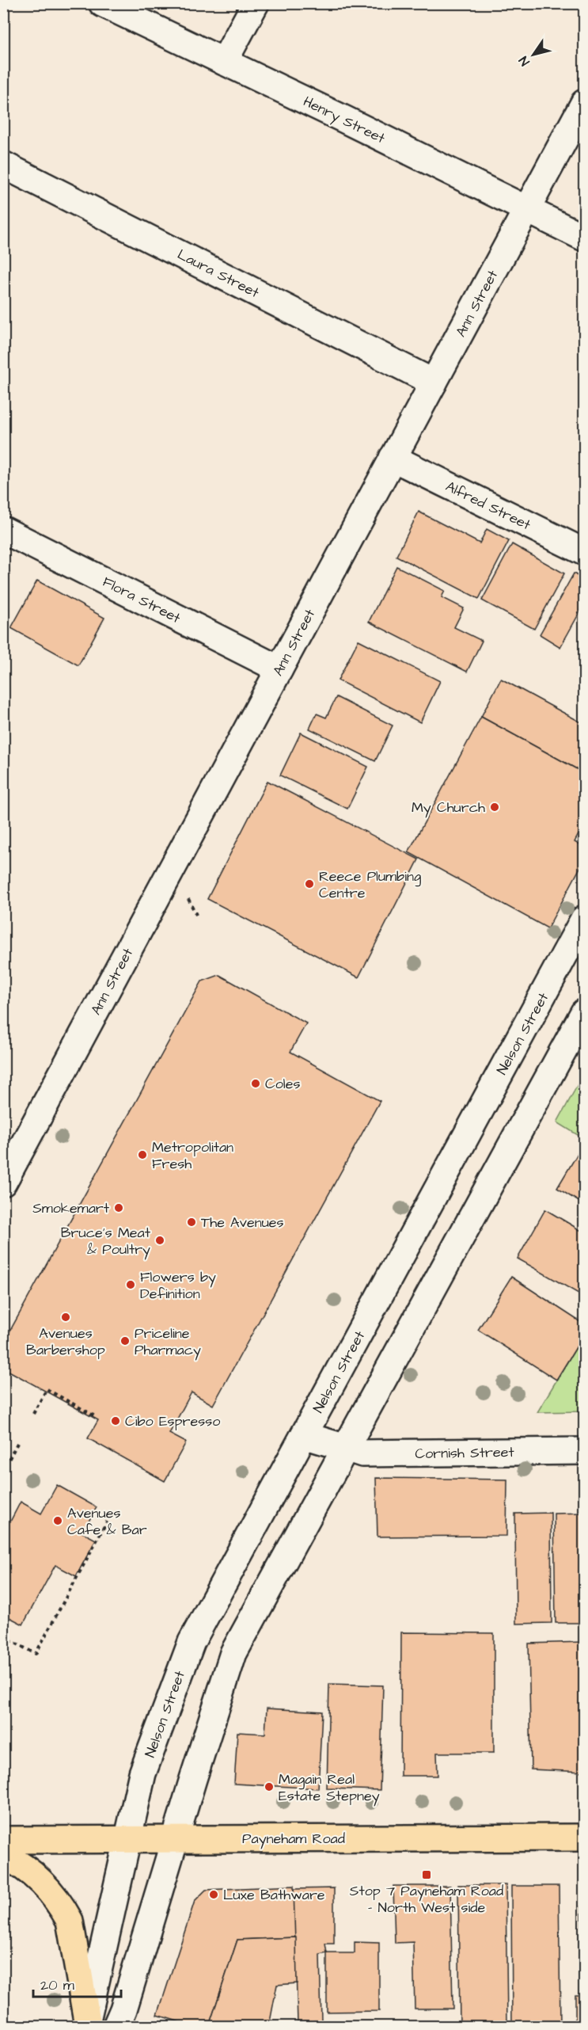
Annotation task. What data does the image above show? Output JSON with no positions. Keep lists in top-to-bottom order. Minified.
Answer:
{"streets":{"main road":["Payneham Road"],"street":["Henry Street","Laura Street","Ann Street","Alfred Street","Flora Street","Nelson Street","Cornish Street"]},"crossings":[["Henry Street","Ann Street"],["Laura Street","Ann Street"],["Ann Street","Alfred Street"],["Ann Street","Flora Street"],["Nelson Street","Cornish Street"],["Nelson Street","Payneham Road"]],"places":{"other":["My Church","Reece Plumbing Centre","Coles","Metropolitan Fresh","Smokemart","The Avenues","Bruce's Meat & Poultry","Flowers by Definition","Avenues Barbershop","Priceline Pharmacy","Cibo Espresso","Avenues Cafe & Bar","Magain Real Estate Stepney","Luxe Bathware"],"transit":["Stop 7 Payneham Road - North West side"]},"scale_bar":"20 m","north":"bottom left"}
